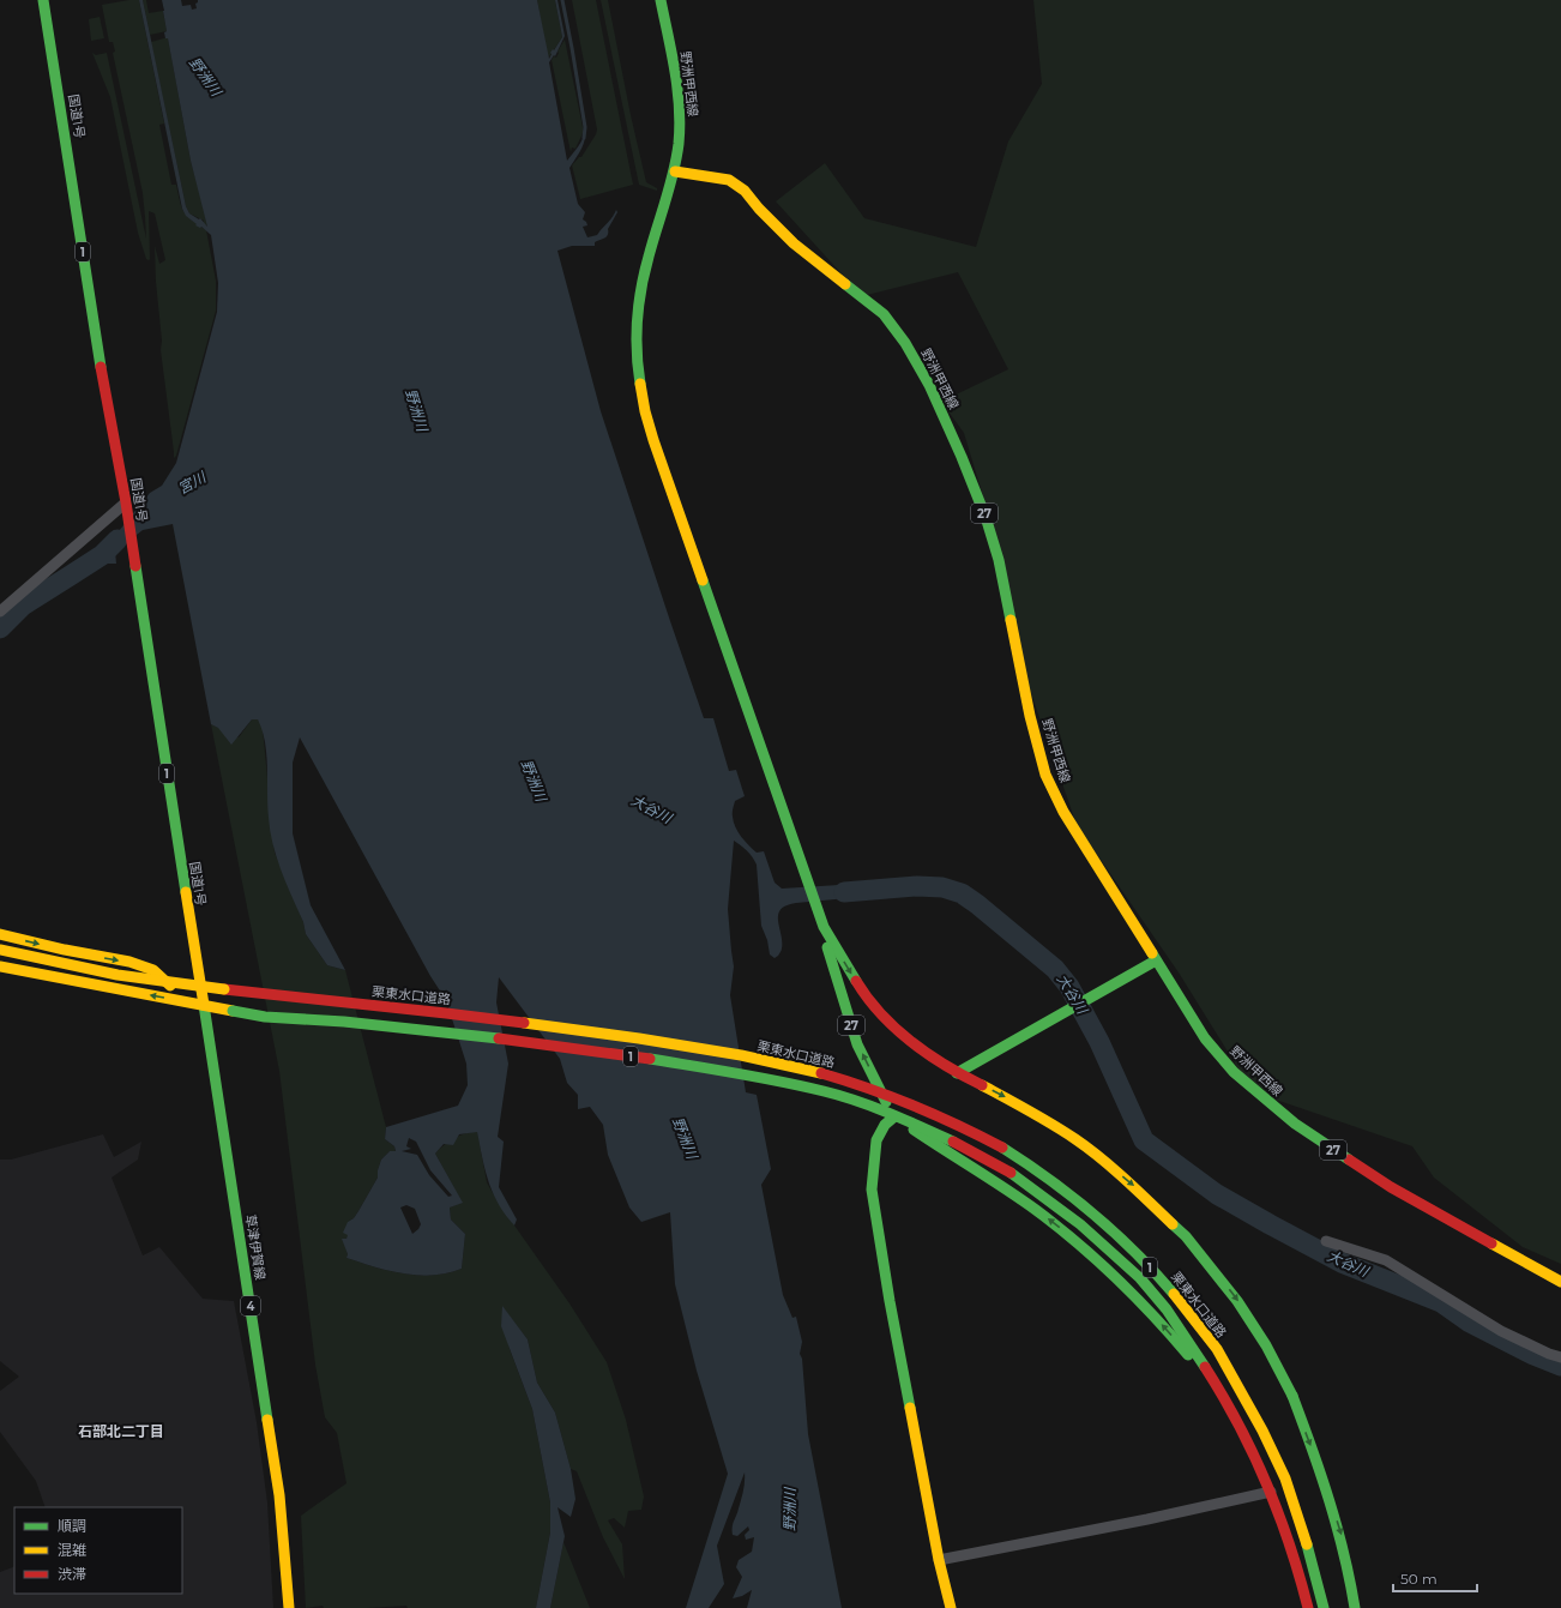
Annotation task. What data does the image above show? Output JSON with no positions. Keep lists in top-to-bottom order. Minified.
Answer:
{"streets":{"main road":["野洲甲西線","国道1号","1","27","栗東水口道路","草津伊賀線","4"]},"crossings":[["野洲甲西線","27"],["国道1号","1"],["国道1号","草津伊賀線"],["1","草津伊賀線"]],"districts":["石部北二丁目"],"water":["野洲川","宮川","大谷川"],"legend":["順調","混雑","渋滞"],"scale_bar":"50 m"}
